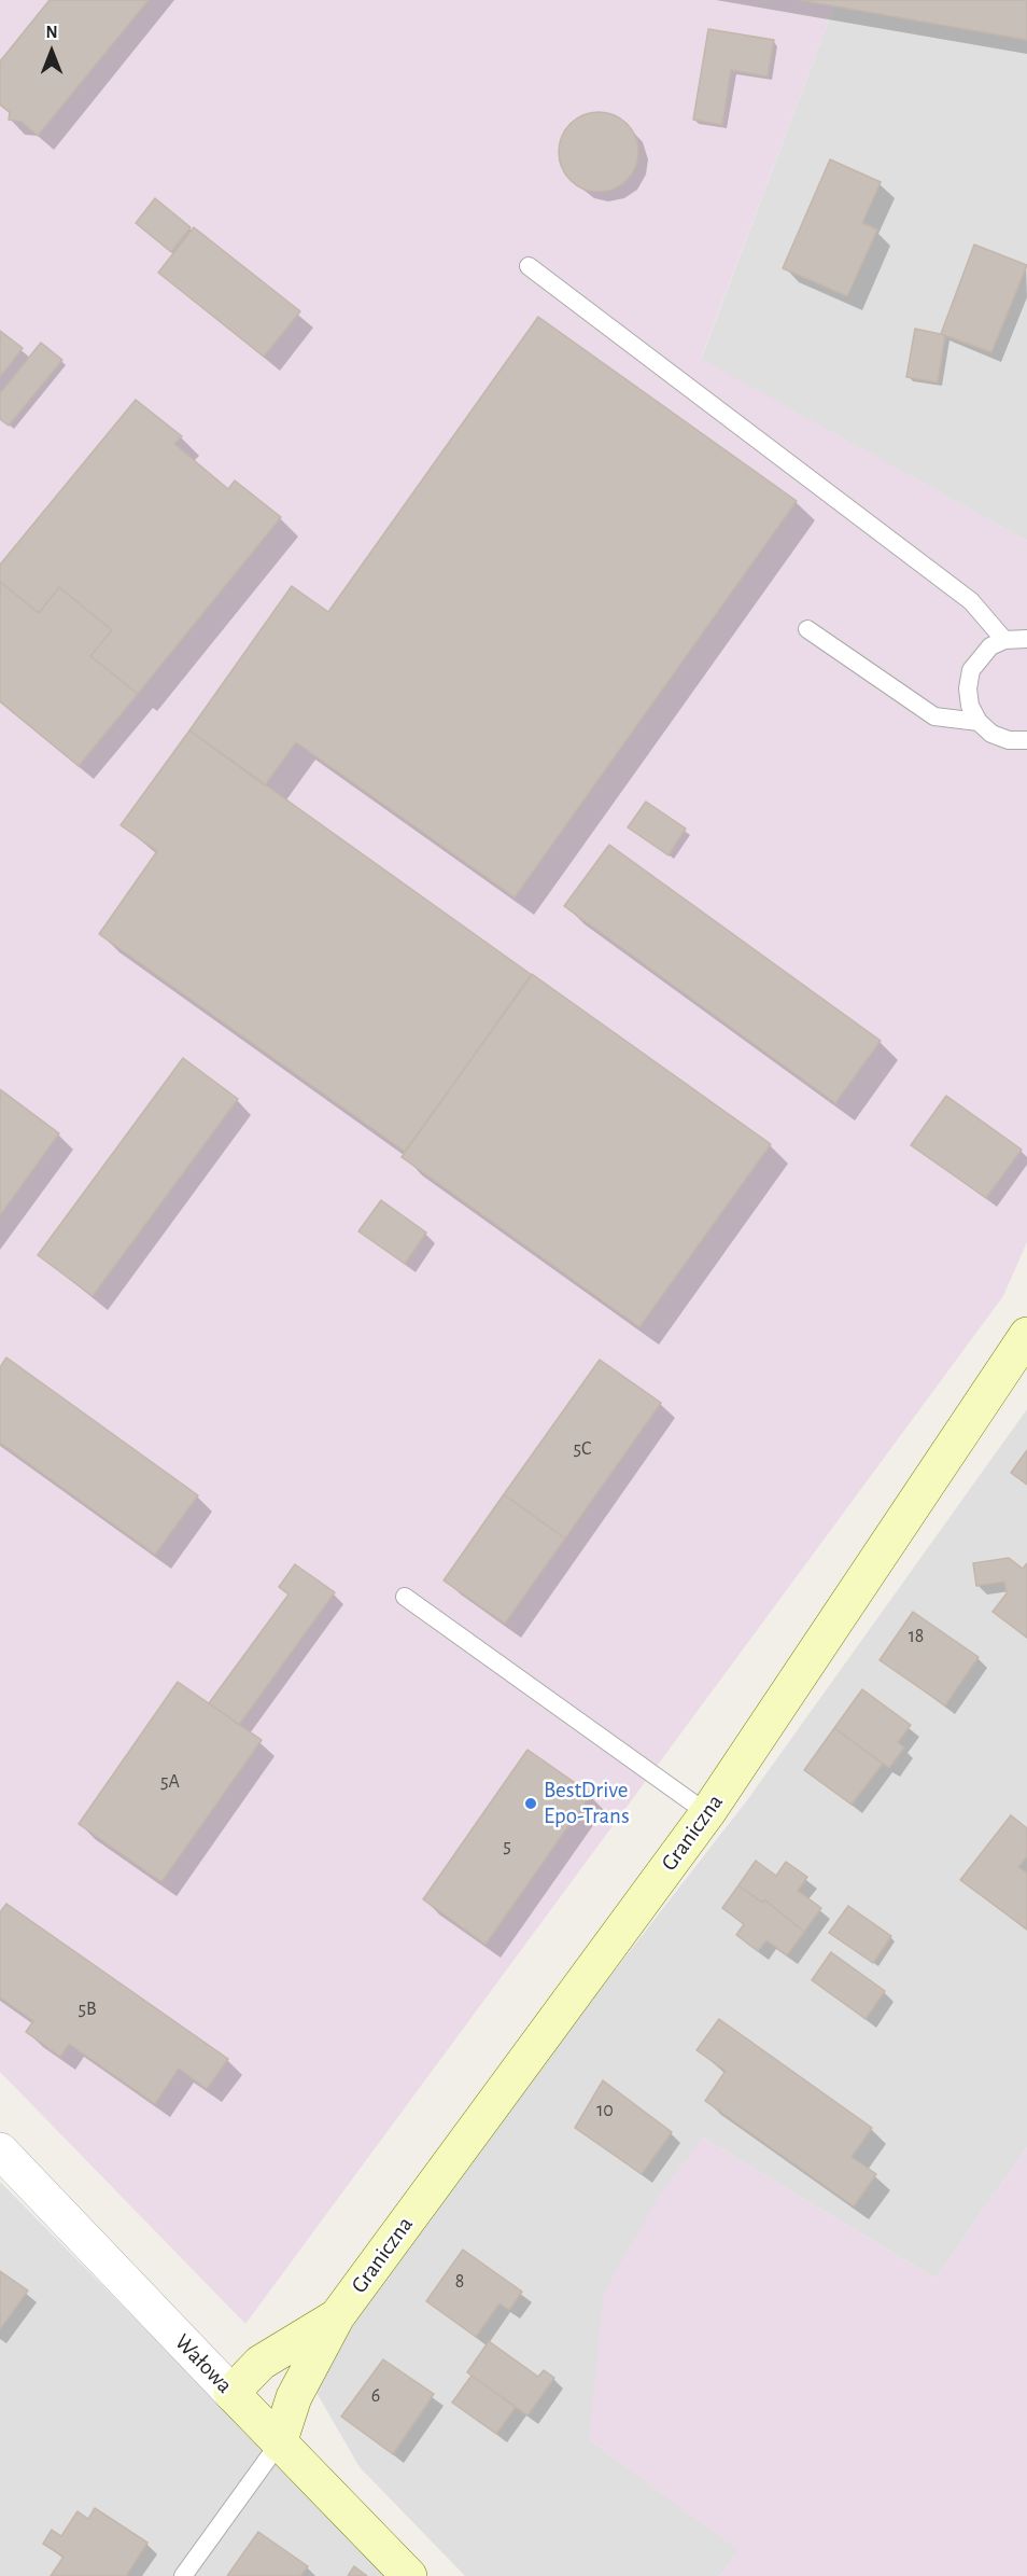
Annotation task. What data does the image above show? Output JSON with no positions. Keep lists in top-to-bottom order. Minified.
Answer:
{"streets":{"street":["Graniczna","Wałowa"]},"places":["BestDrive Epo-Trans"],"house_numbers":["5C","18","5A","5","5B","10","8","6"],"north":"top"}
